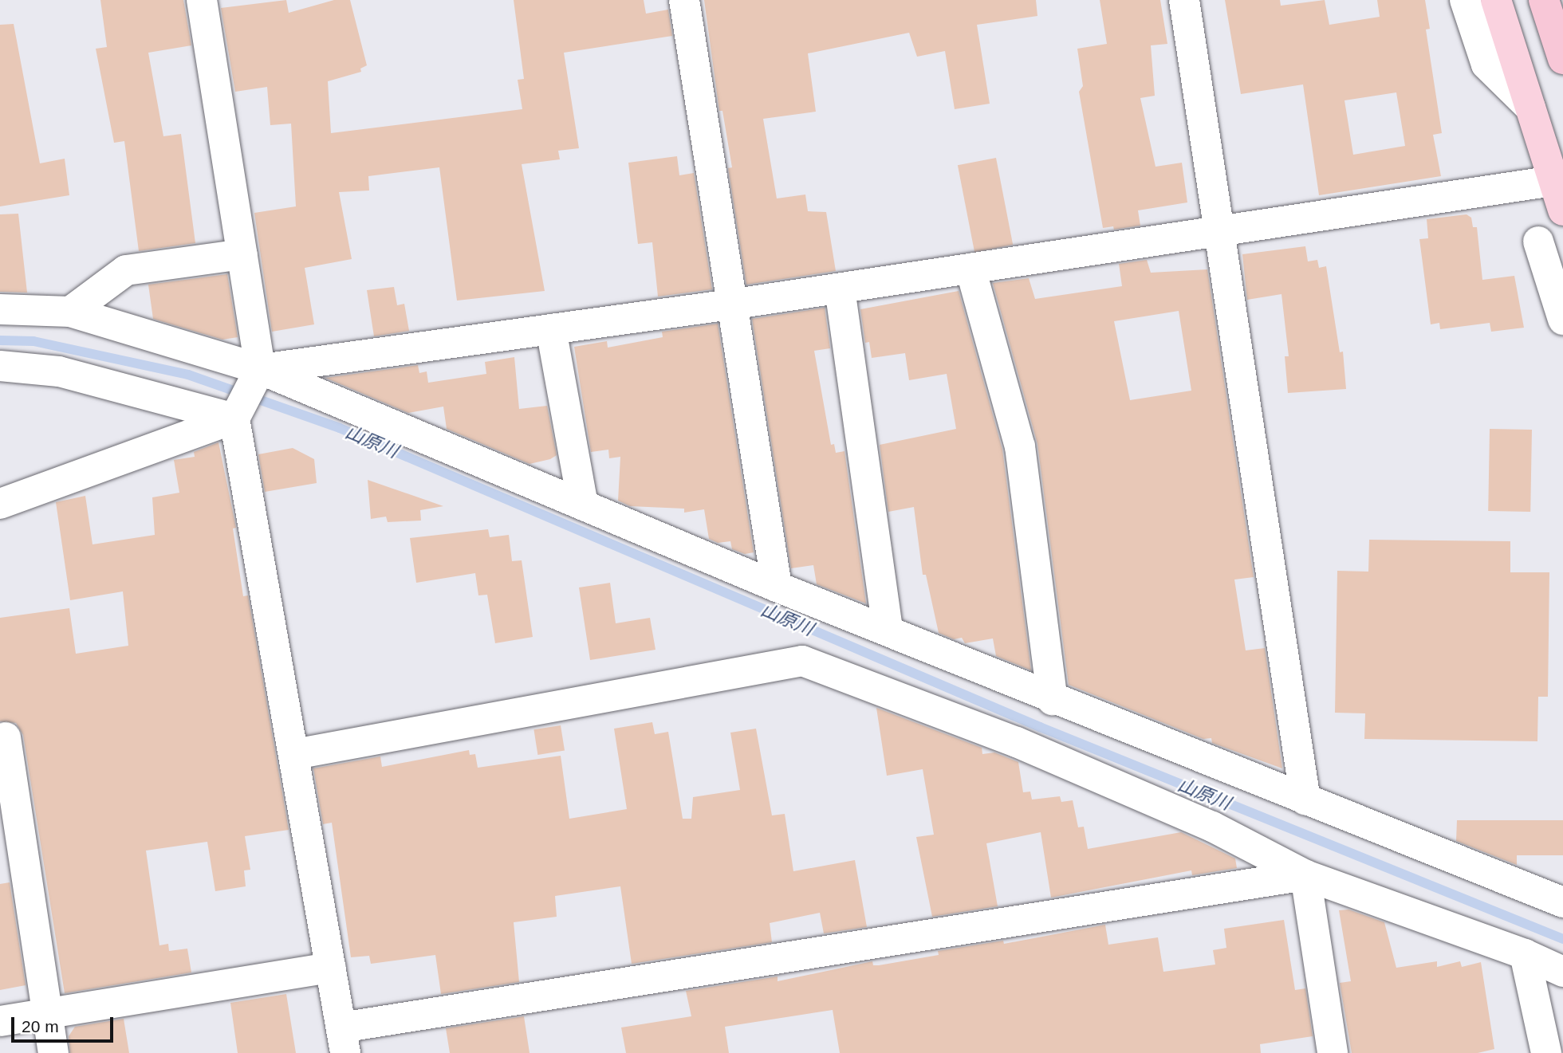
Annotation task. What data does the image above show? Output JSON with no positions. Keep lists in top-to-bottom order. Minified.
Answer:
{"water":["山原川"],"scale_bar":"20 m"}
